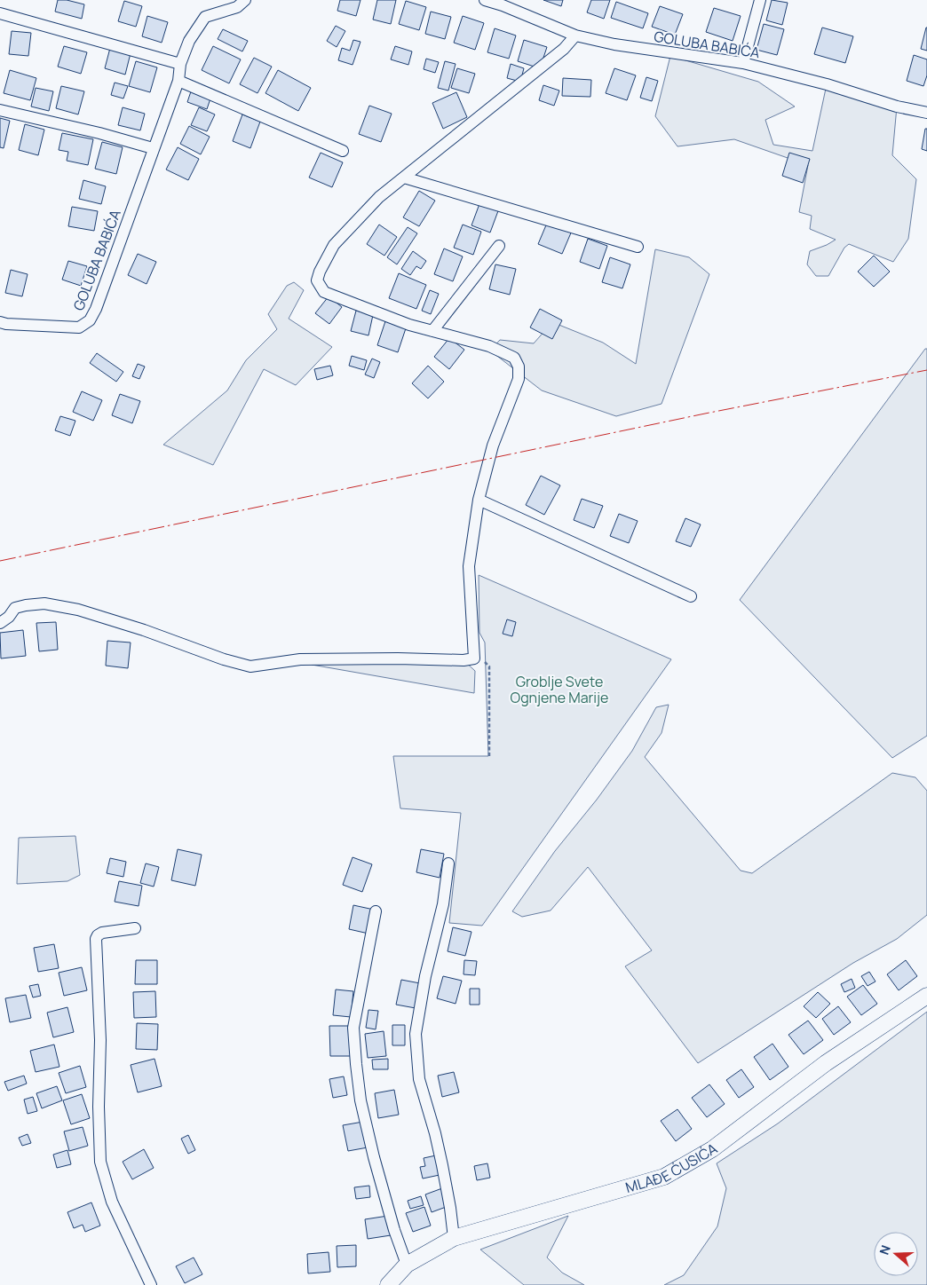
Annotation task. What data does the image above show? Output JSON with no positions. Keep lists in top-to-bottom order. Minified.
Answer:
{"streets":{"street":["GOLUBA BABIĆA","MLAĐE ĆUSIĆA"]},"parks":["Groblje Svete Ognjene Marije"],"north":"left"}
